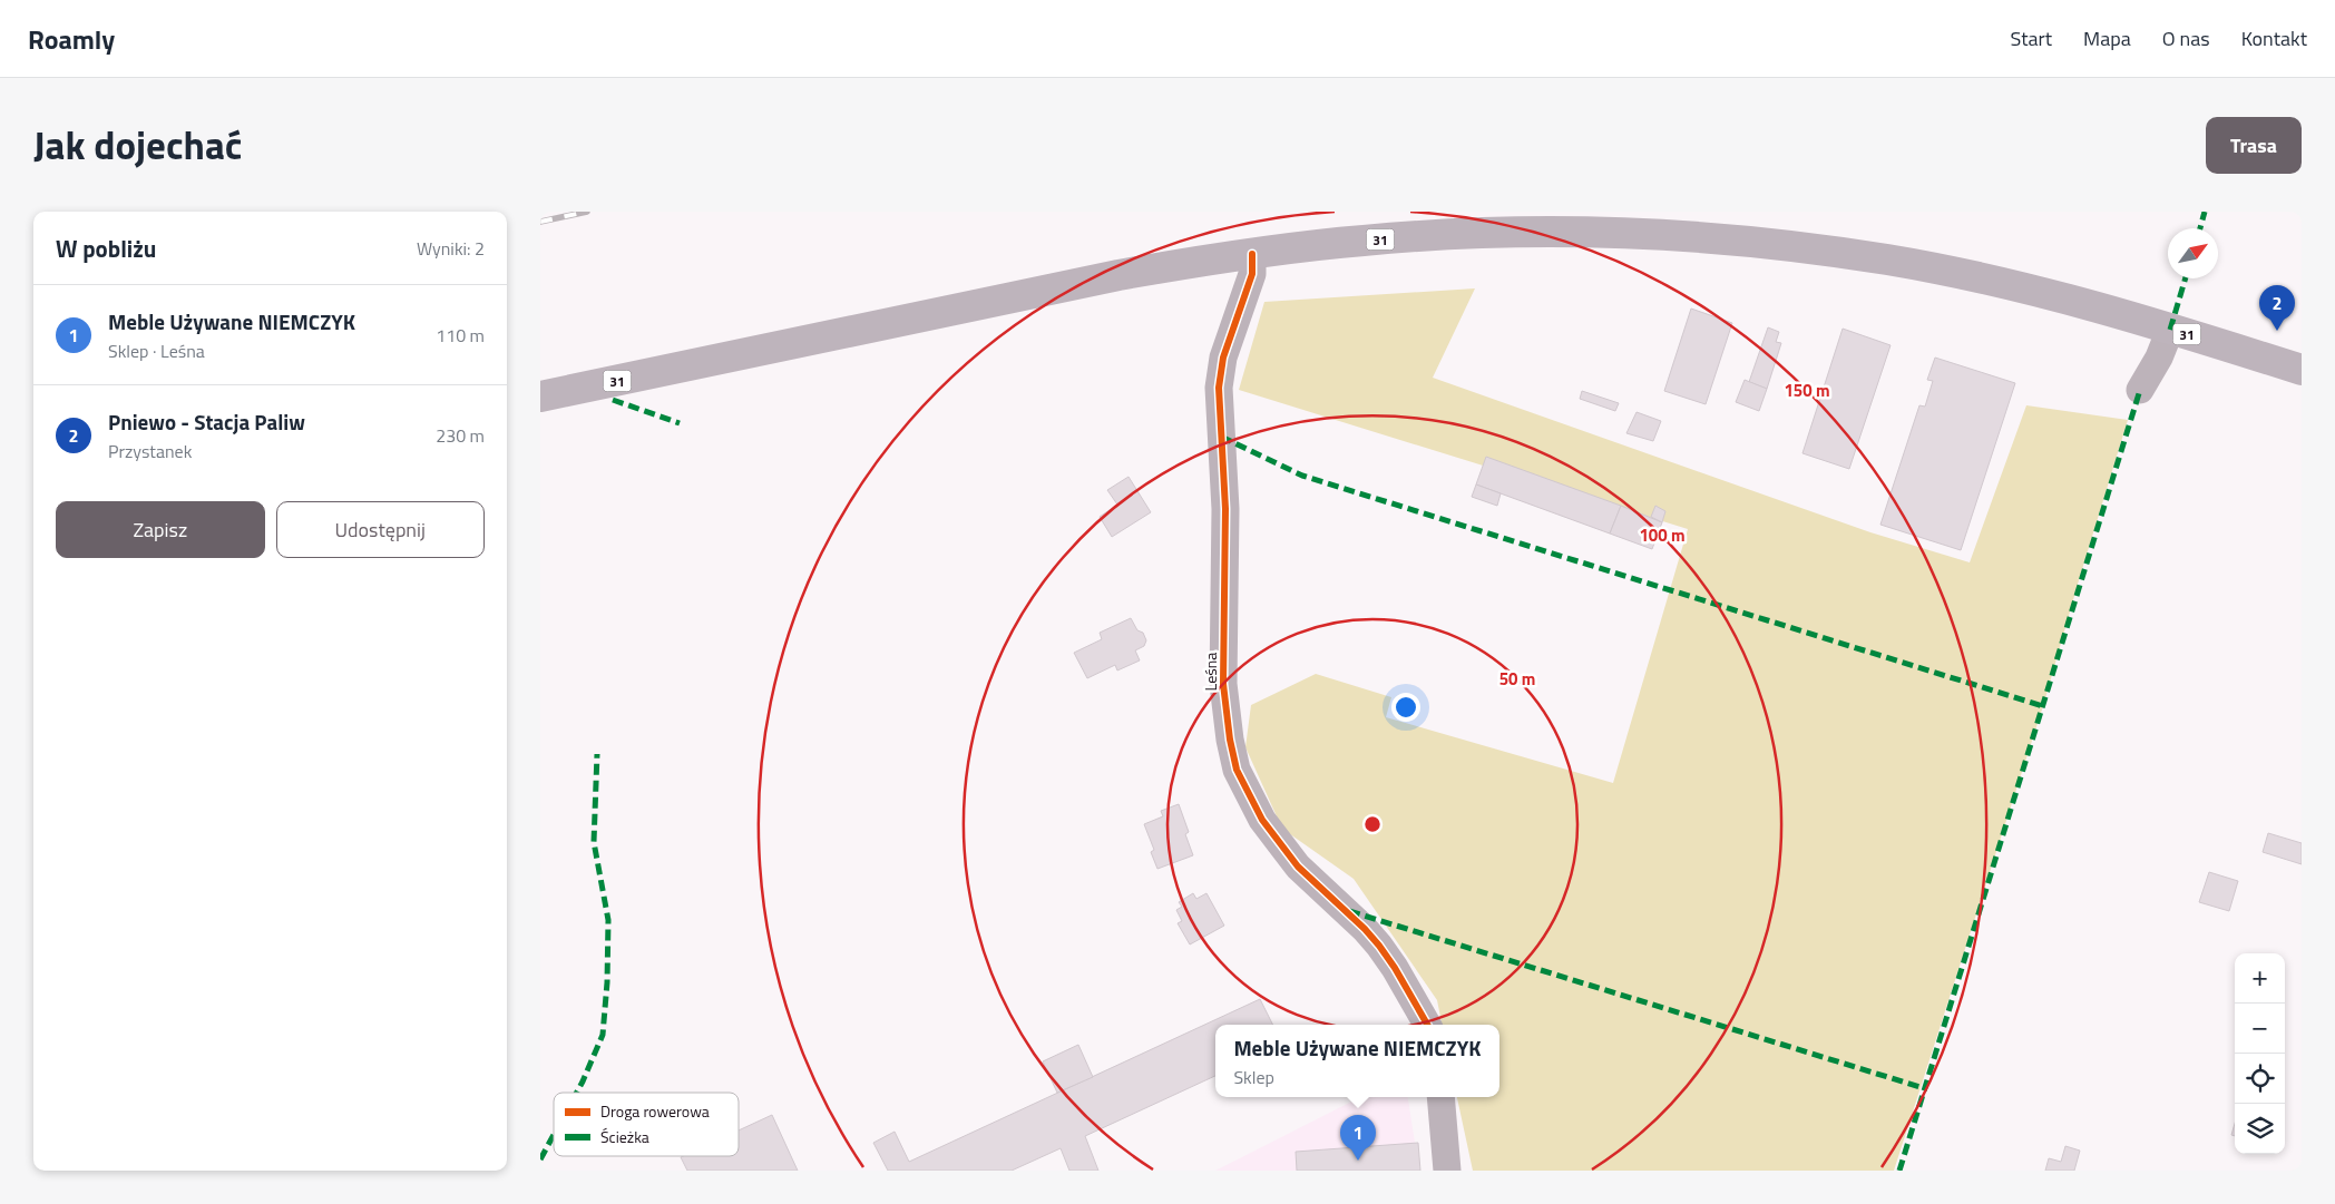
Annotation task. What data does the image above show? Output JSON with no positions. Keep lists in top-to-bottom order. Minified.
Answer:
{"streets":{"main road":["31"],"street":["Leśna"]},"crossings":[["31","Leśna"]],"legend":["Droga rowerowa","Ścieżka"],"north":"top right","page":{"header":"Roamly","nav":["Start","Mapa","O nas","Kontakt"],"title":"Jak dojechać","buttons":["Trasa",["Zapisz","Udostępnij"]],"heading":["W pobliżu","Wyniki: 2"],"list":[{"mark":"1","name":"Meble Używane NIEMCZYK","note":"Sklep · Leśna","value":"110 m"},{"mark":"2","name":"Pniewo - Stacja Paliw","note":"Przystanek","value":"230 m"}],"pins":["2","1"],"map_buttons":["+","−"],"popup":["Meble Używane NIEMCZYK","Sklep"]},"rings":["150 m","100 m","50 m"]}
